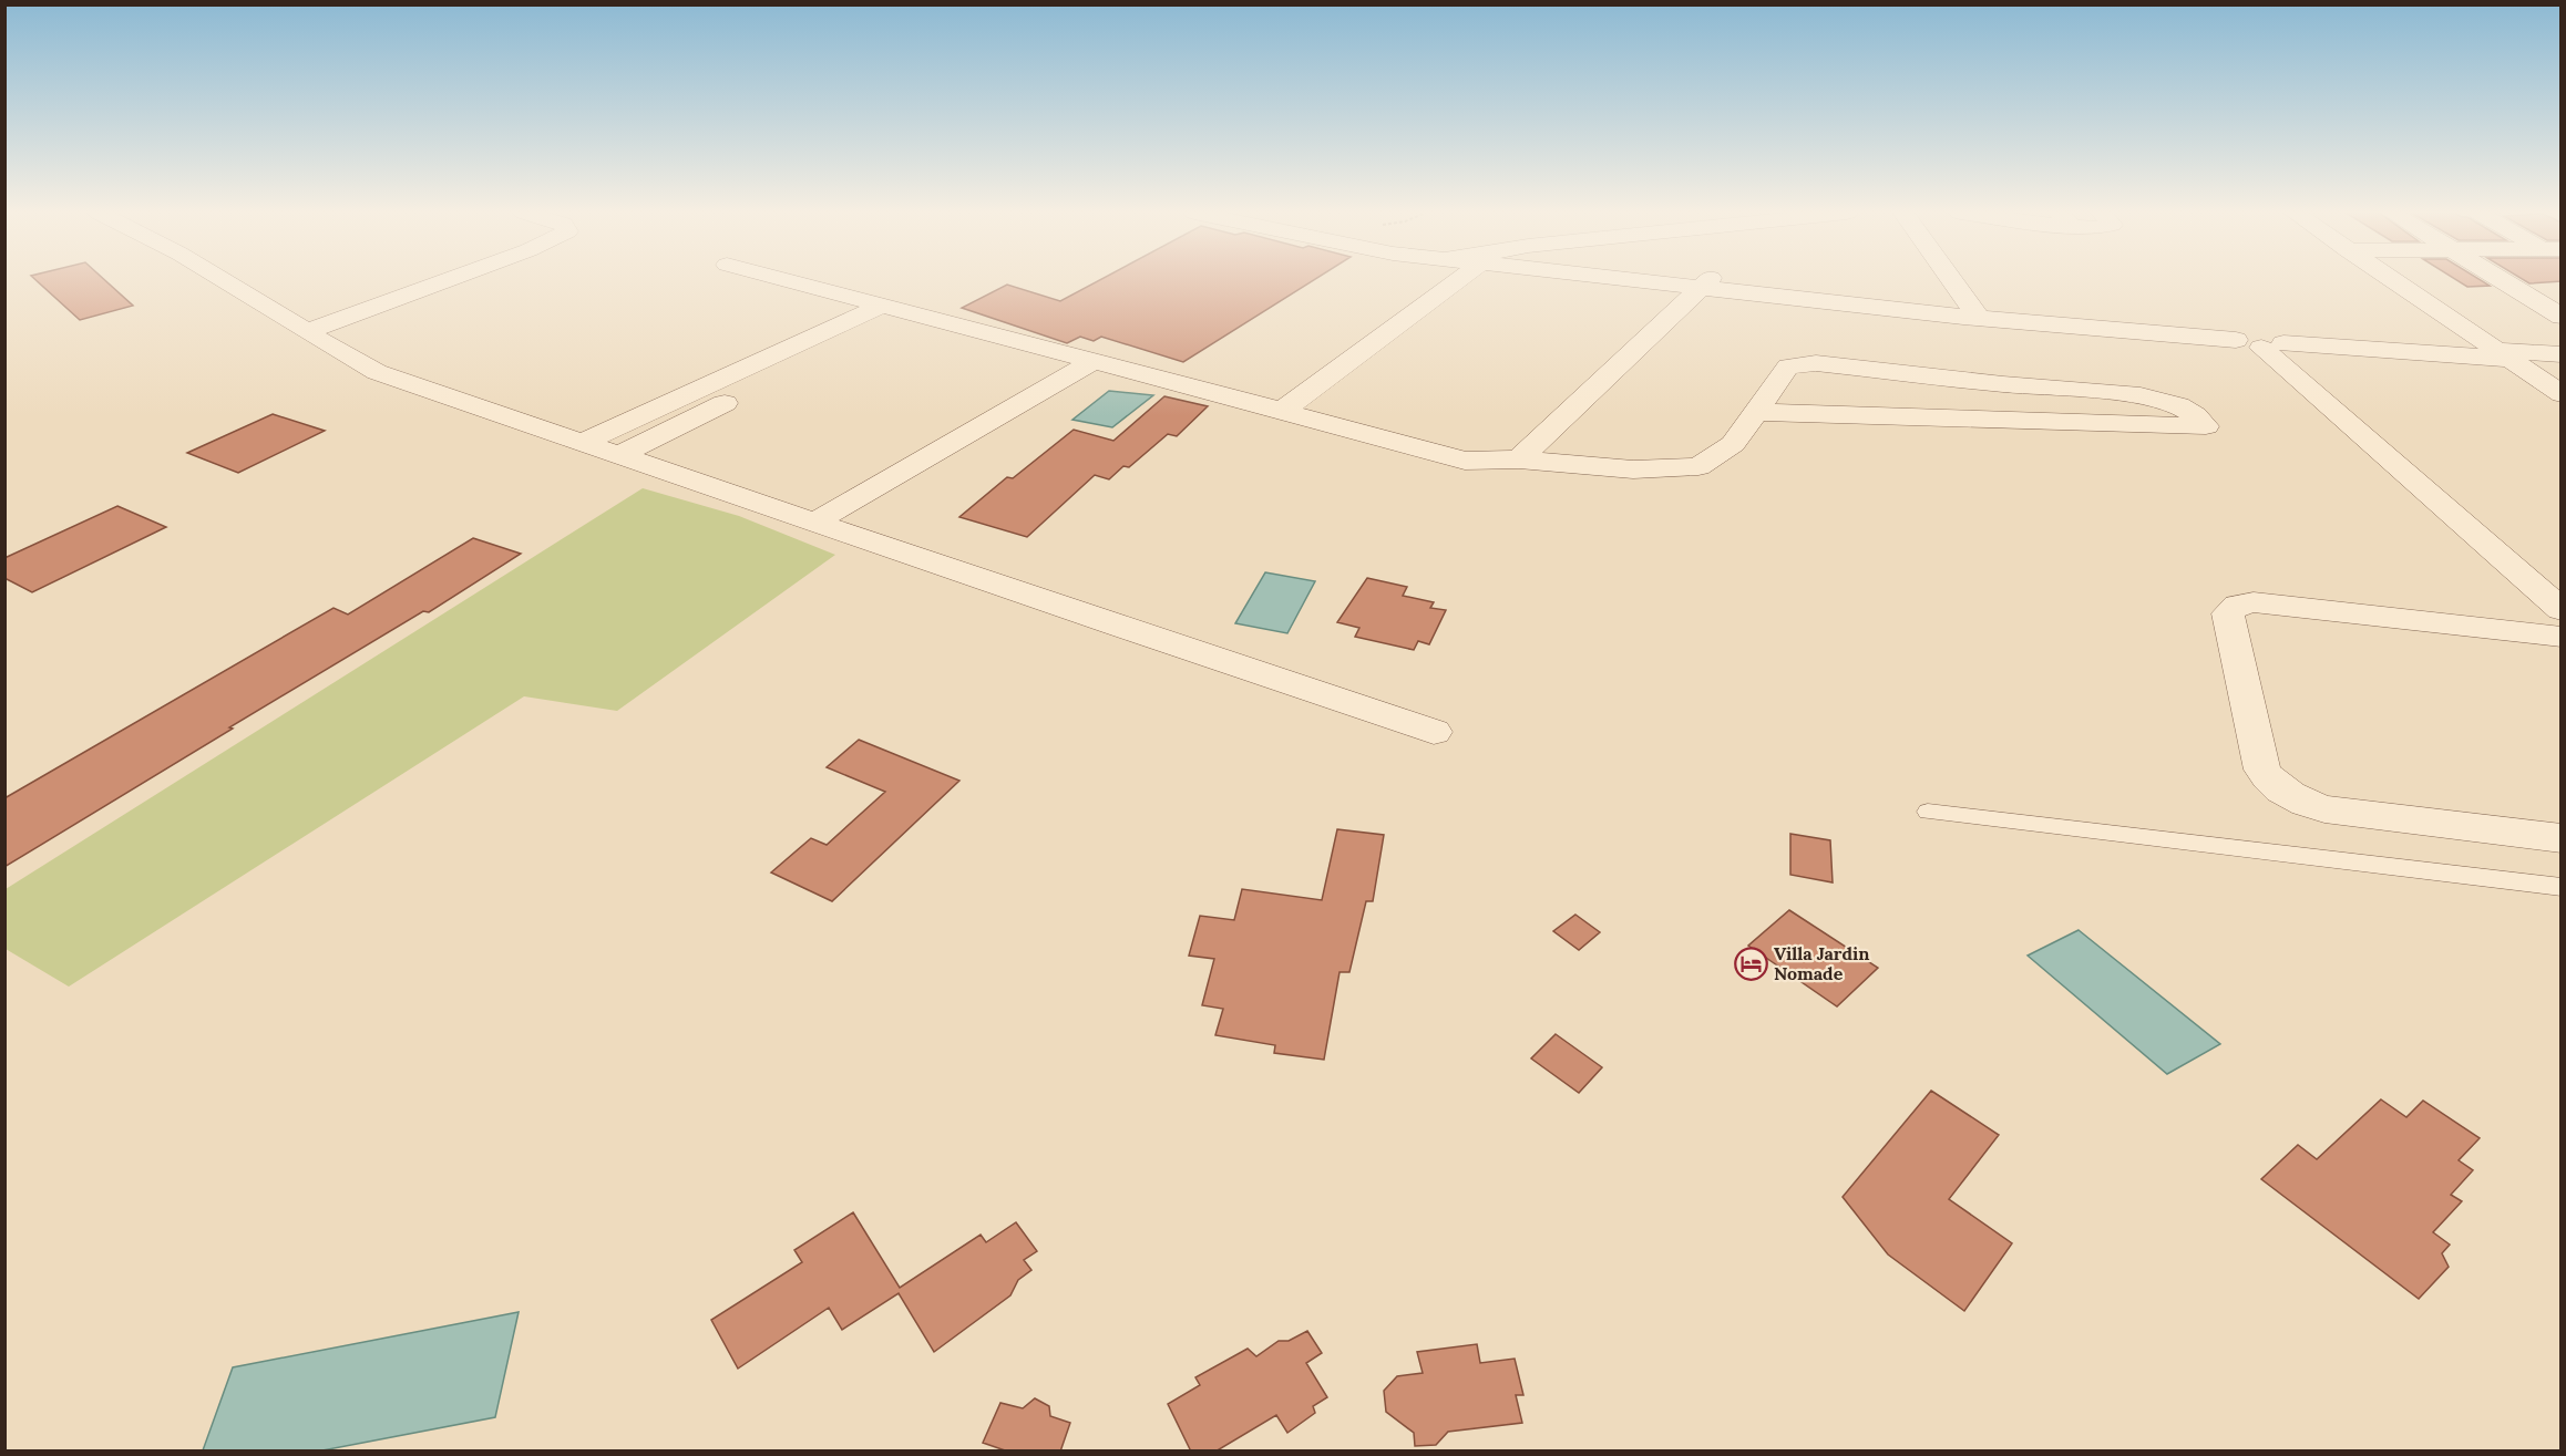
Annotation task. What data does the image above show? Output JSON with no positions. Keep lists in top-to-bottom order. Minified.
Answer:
{"places":{"hotel":["Villa Jardin Nomade"]}}
